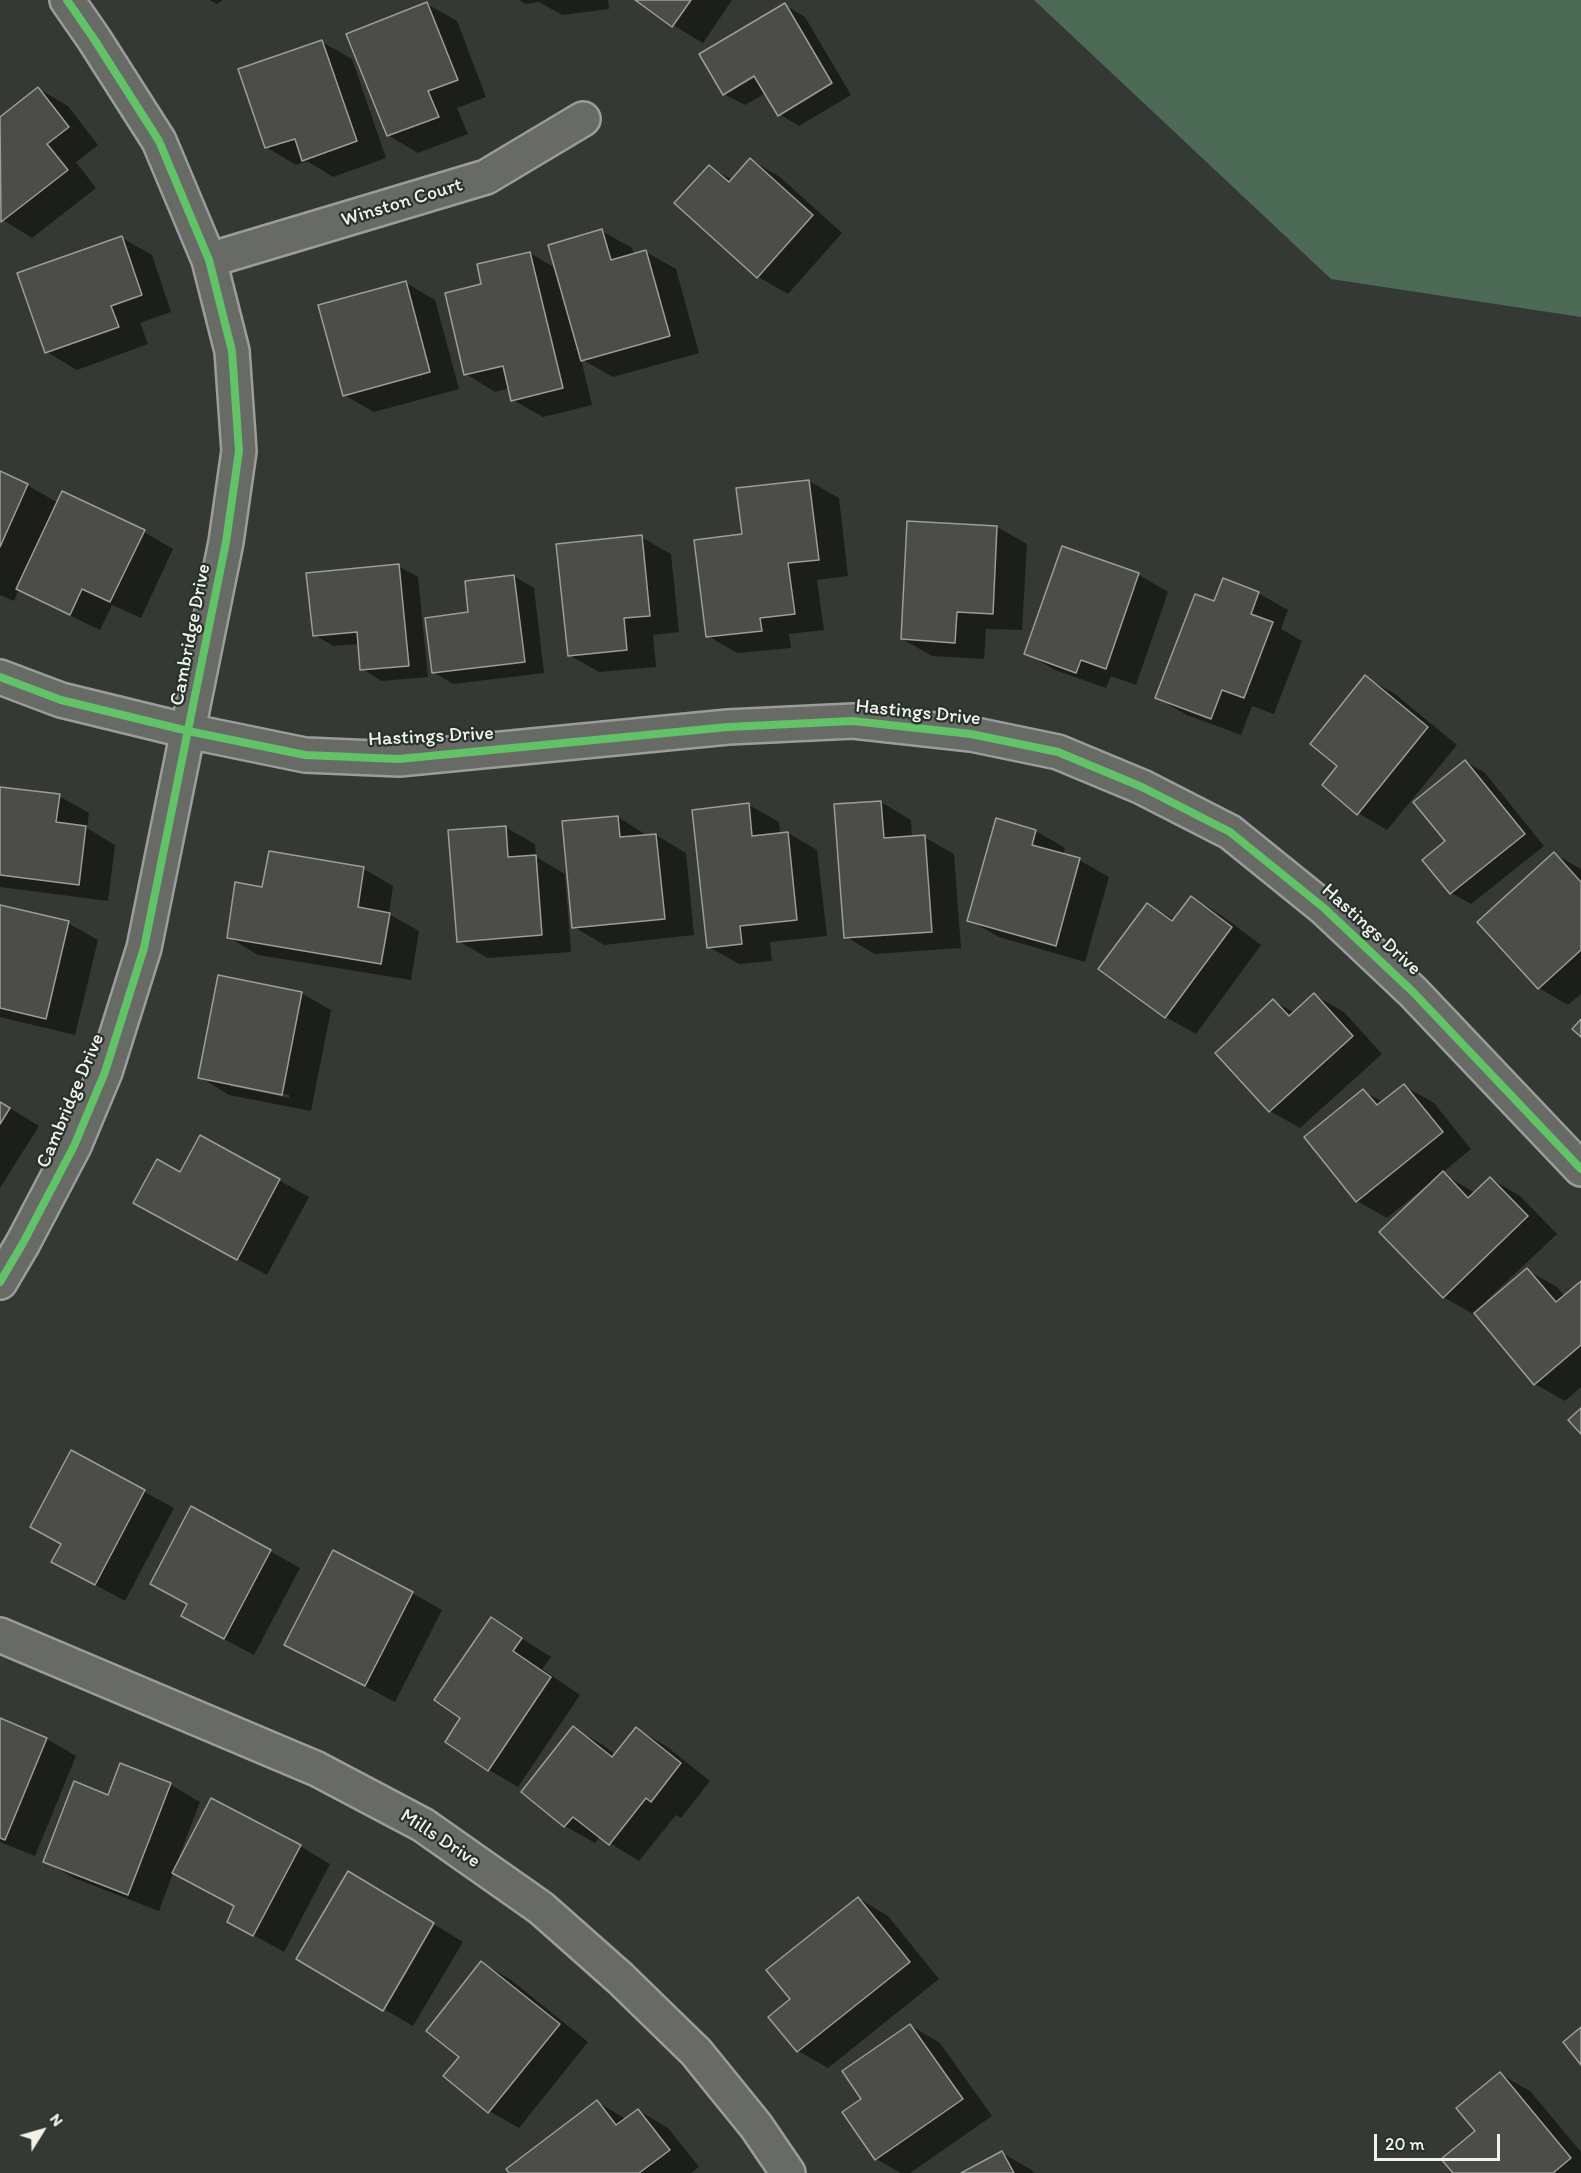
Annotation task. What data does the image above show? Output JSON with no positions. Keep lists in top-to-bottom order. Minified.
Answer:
{"streets":{"street":["Winston Court","Cambridge Drive","Hastings Drive","Mills Drive"]},"crossings":[["Winston Court","Cambridge Drive"],["Cambridge Drive","Hastings Drive"]],"scale_bar":"20 m","north":"top right"}
